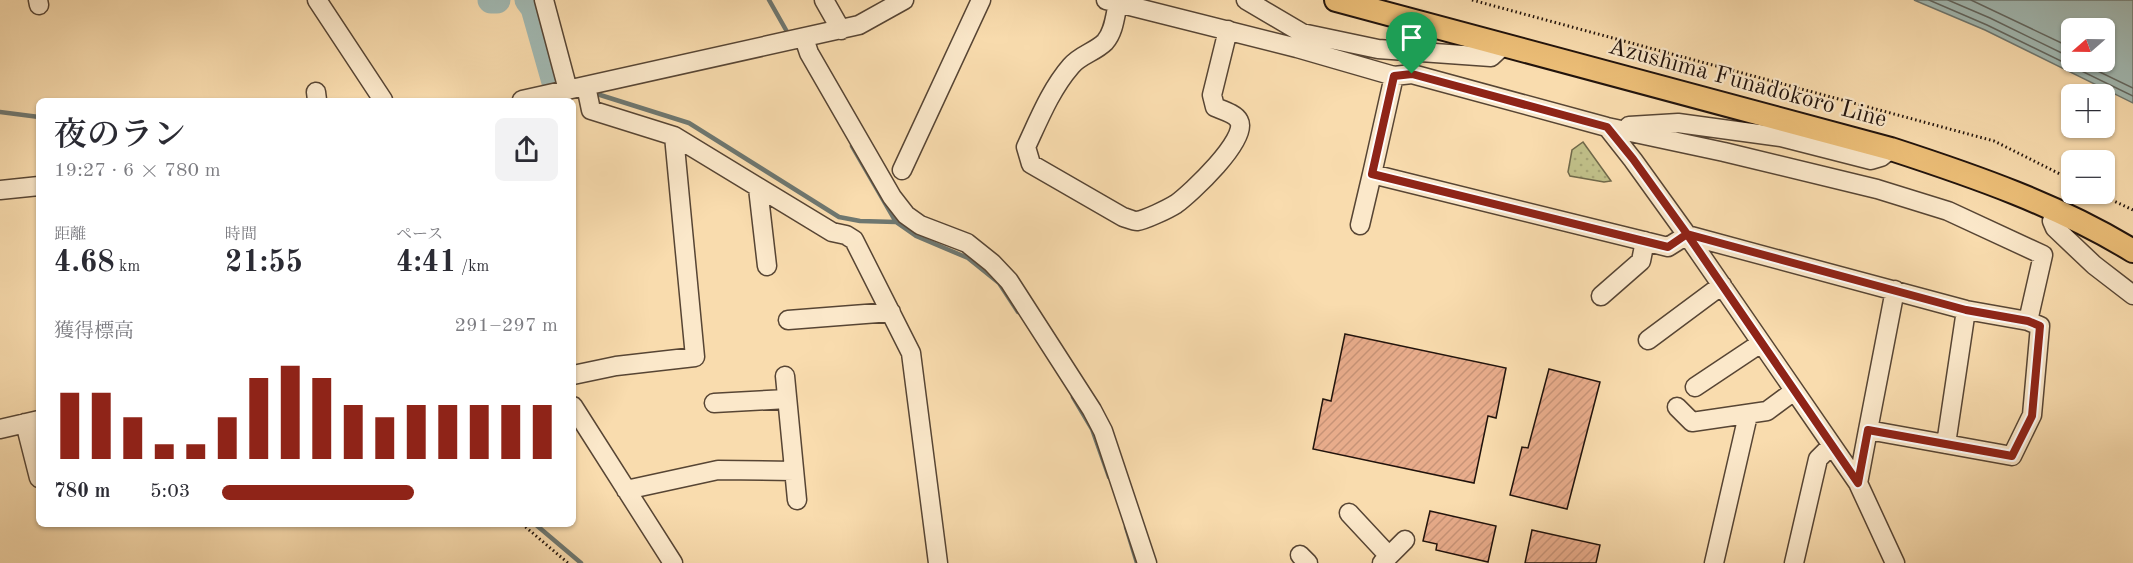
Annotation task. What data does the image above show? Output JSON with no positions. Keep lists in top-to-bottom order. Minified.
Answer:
{"streets":{"main road":["Azushima Funadokoro Line"]},"north":"left","page":{"map_buttons":["+","−"],"heading":["夜のラン","19:27 · 6 × 780 m"],"stats":[["距離","4.68 km"],["時間","21:55"],["ペース","4:41 /km"]],"chart":["獲得標高","291–297 m"],"list":[{"name":"780 m","note":"5:03"}]}}
